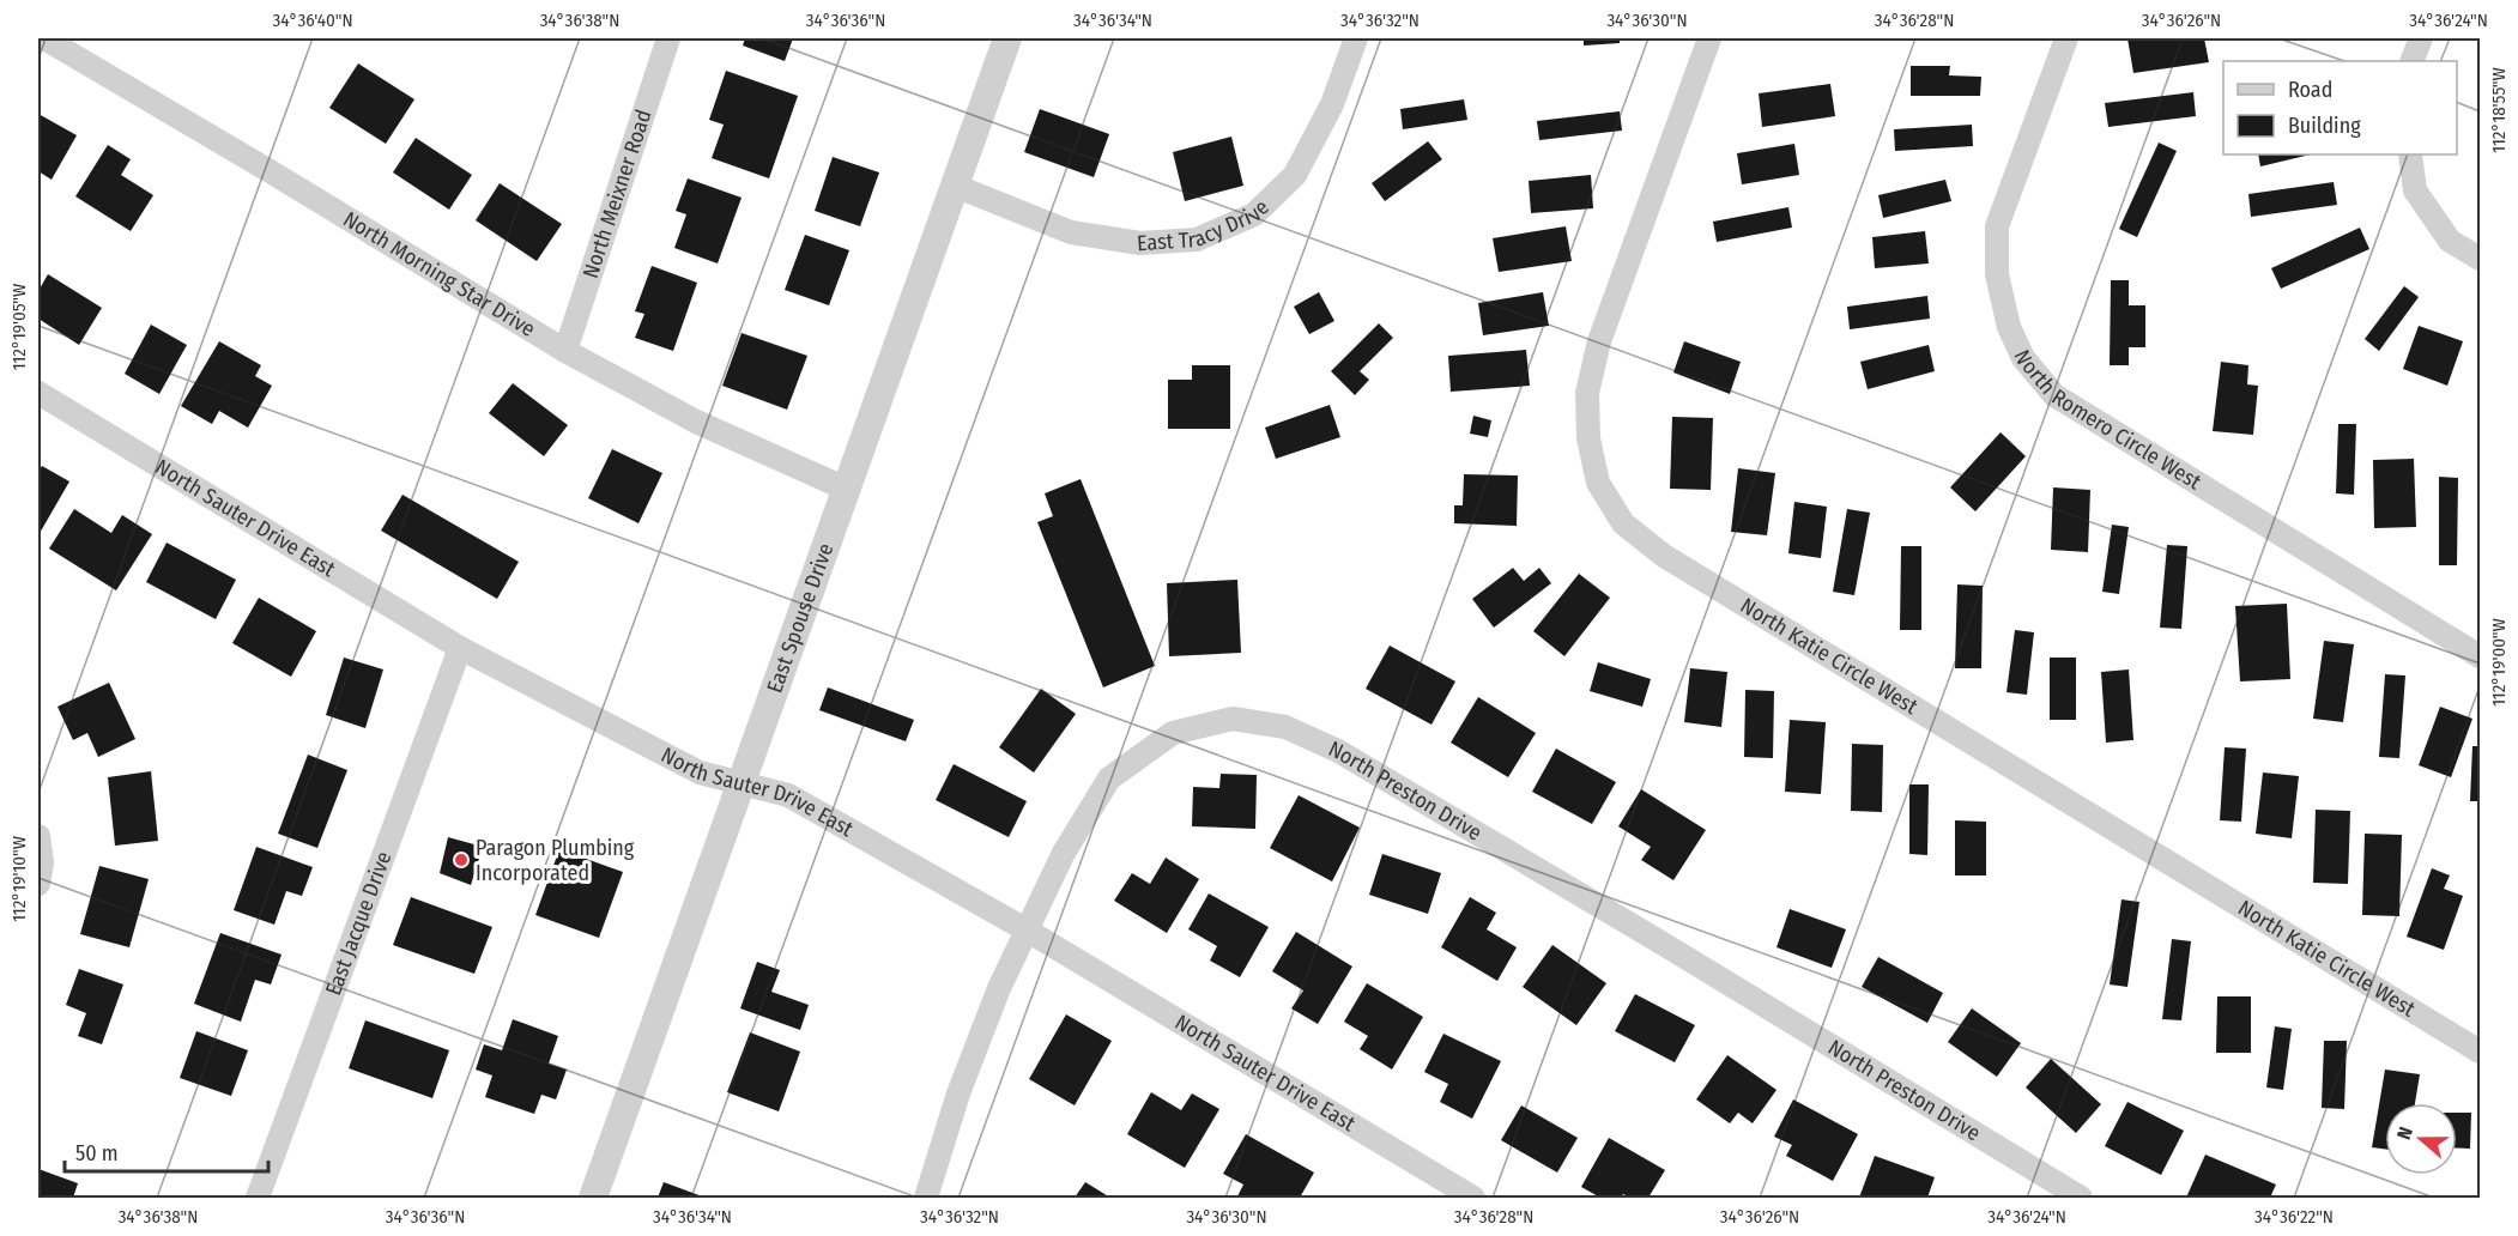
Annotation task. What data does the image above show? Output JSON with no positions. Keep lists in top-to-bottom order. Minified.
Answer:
{"streets":{"street":["North Meixner Road","East Tracy Drive","North Morning Star Drive","North Romero Circle West","North Sauter Drive East","East Spouse Drive","North Katie Circle West","North Preston Drive","East Jacque Drive"]},"crossings":[["North Meixner Road","North Morning Star Drive"],["East Tracy Drive","East Spouse Drive"],["North Morning Star Drive","East Spouse Drive"],["North Sauter Drive East","East Spouse Drive"],["North Sauter Drive East","North Preston Drive"],["North Sauter Drive East","East Jacque Drive"]],"places":["Paragon Plumbing Incorporated"],"legend":["Road","Building"],"scale_bar":"50 m","north":"left","coordinates":["34°36'40\"N","34°36'38\"N","34°36'36\"N","34°36'34\"N","34°36'32\"N","34°36'30\"N","34°36'28\"N","34°36'26\"N","34°36'24\"N","112°18'55\"W","112°19'05\"W","112°19'00\"W","112°19'10\"W","34°36'22\"N"]}
